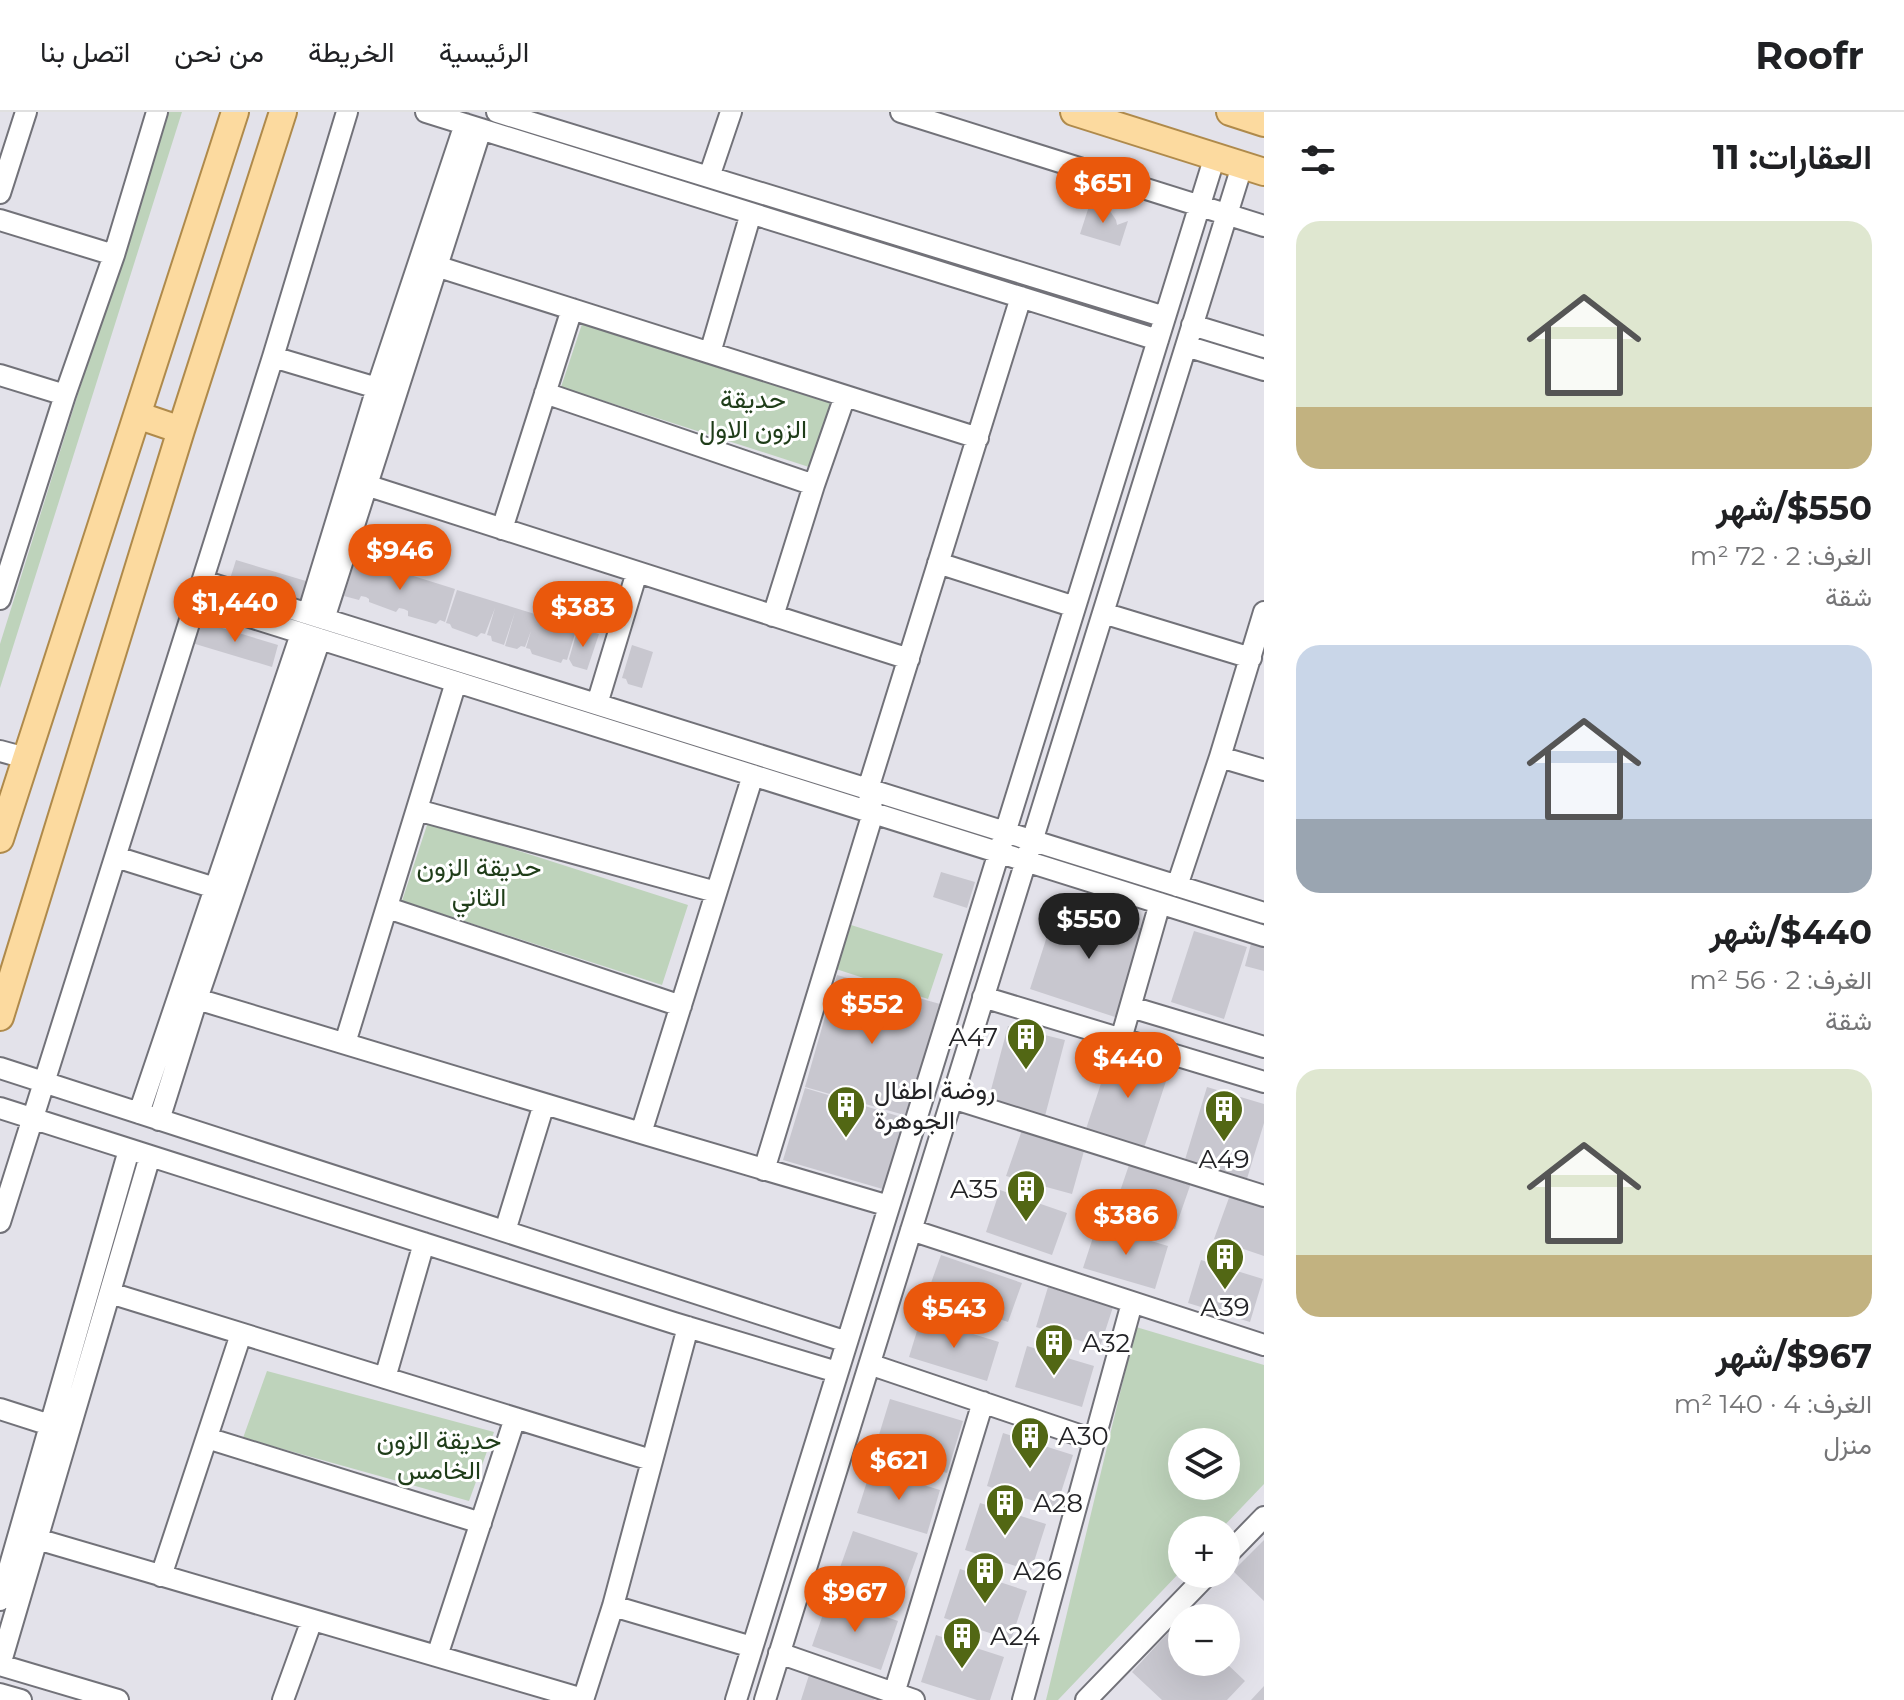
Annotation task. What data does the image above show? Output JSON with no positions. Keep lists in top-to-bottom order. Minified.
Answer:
{"parks":["حديقة الزون الاول","حديقة الزون الثاني","حديقة الزون الخامس"],"places":{"building":["A47","روضة اطفال الجوهرة","A49","A35","A39","A32","A30","A28","A26","A24"]},"page":{"header":"Roofr","nav":["الرئيسية","الخريطة","من نحن","اتصل بنا"],"heading":"العقارات: 11","price":["$651","$946","$1,440","$383","$550","$552","$440","$386","$543","$621","$967"],"list":[{"name":"$550/شهر","note":"الغرف: 2 · 72 m² · شقة"},{"name":"$440/شهر","note":"الغرف: 2 · 56 m² · شقة"},{"name":"$967/شهر","note":"الغرف: 4 · 140 m² · منزل"}],"map_buttons":["+","−"]}}
